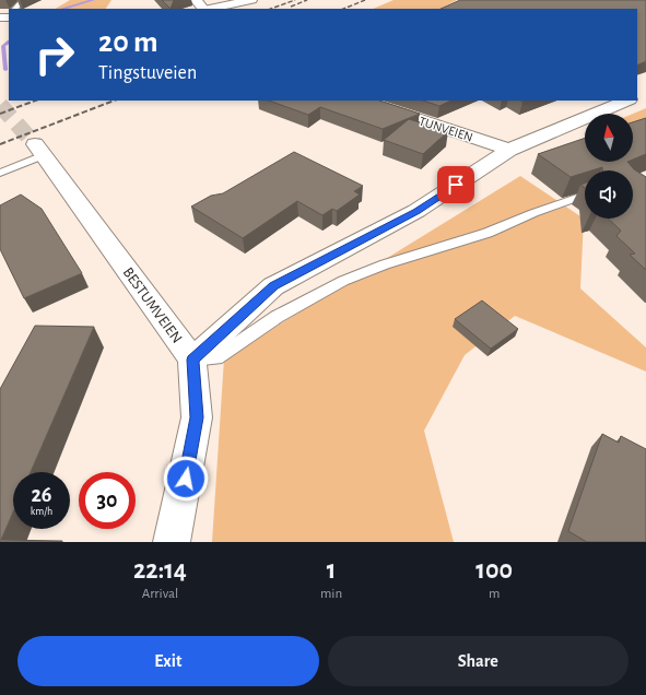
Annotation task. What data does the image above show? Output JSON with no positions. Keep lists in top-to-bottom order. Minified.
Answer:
{"streets":{"street":["TUNVEIEN","BESTUMVEIEN"]},"north":"top","page":{"turn":["20 m","Tingstuveien"],"speed":"26 km/h","limit":"30","eta":["22:14","Arrival","1","min","100","m"],"buttons":["Exit","Share"]}}
